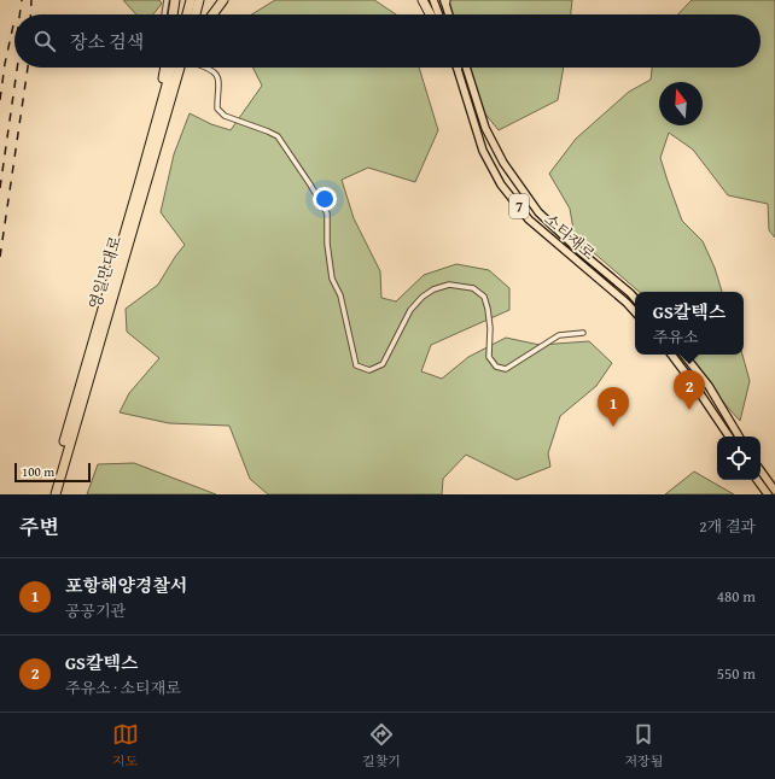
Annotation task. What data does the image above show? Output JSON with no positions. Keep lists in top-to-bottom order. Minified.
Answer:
{"streets":{"highway":["영일만대로"],"main road":["7","소티재로"]},"scale_bar":"100 m","north":"top","page":{"search":"장소 검색","popup":["GS칼텍스","주유소"],"pins":["2","1"],"scale":"100 m","heading":["주변","2개 결과"],"list":[{"mark":"1","name":"포항해양경찰서","note":"공공기관","value":"480 m"},{"mark":"2","name":"GS칼텍스","note":"주유소 · 소티재로","value":"550 m"}],"nav":["지도","길찾기","저장됨"]}}
